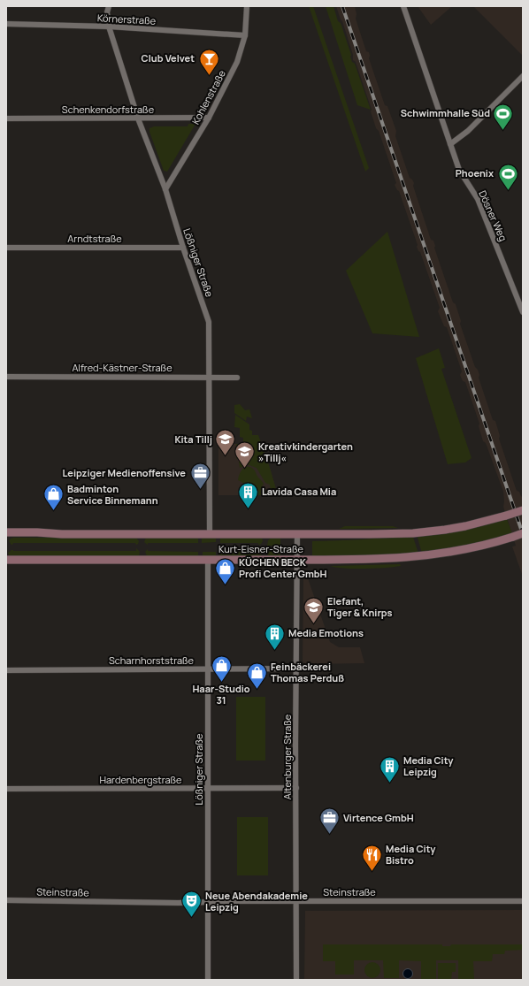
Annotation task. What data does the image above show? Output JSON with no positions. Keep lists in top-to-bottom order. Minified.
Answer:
{"streets":{"main road":["Kurt-Eisner-Straße"],"street":["Körnerstraße","Kohlenstraße","Schenkendorfstraße","Dösner Weg","Arndtstraße","Lößniger Straße","Alfred-Kästner-Straße","Scharnhorststraße","Altenburger Straße","Hardenbergstraße","Steinstraße"]},"crossings":[["Körnerstraße","Kohlenstraße"],["Körnerstraße","Lößniger Straße"],["Kohlenstraße","Schenkendorfstraße"],["Kohlenstraße","Lößniger Straße"],["Schenkendorfstraße","Lößniger Straße"],["Arndtstraße","Lößniger Straße"],["Lößniger Straße","Alfred-Kästner-Straße"],["Lößniger Straße","Kurt-Eisner-Straße"],["Lößniger Straße","Scharnhorststraße"],["Lößniger Straße","Hardenbergstraße"],["Lößniger Straße","Steinstraße"],["Kurt-Eisner-Straße","Altenburger Straße"],["Scharnhorststraße","Altenburger Straße"],["Altenburger Straße","Hardenbergstraße"],["Altenburger Straße","Steinstraße"]],"places":{"bar":["Club Velvet"],"sports":["Schwimmhalle Süd","Phoenix"],"school or university":["Kita Tillj","Kreativkindergarten »Tillj«","Elefant, Tiger & Knirps"],"office":["Leipziger Medienoffensive","Virtence GmbH"],"building":["Lavida Casa Mia","Media Emotions","Media City Leipzig"],"shop":["Badminton Service Binnemann","KÜCHEN BECK Profi Center GmbH","Haar-Studio 31","Feinbäckerei Thomas Perduß"],"restaurant":["Media City Bistro"],"theatre":["Neue Abendakademie Leipzig"]}}
